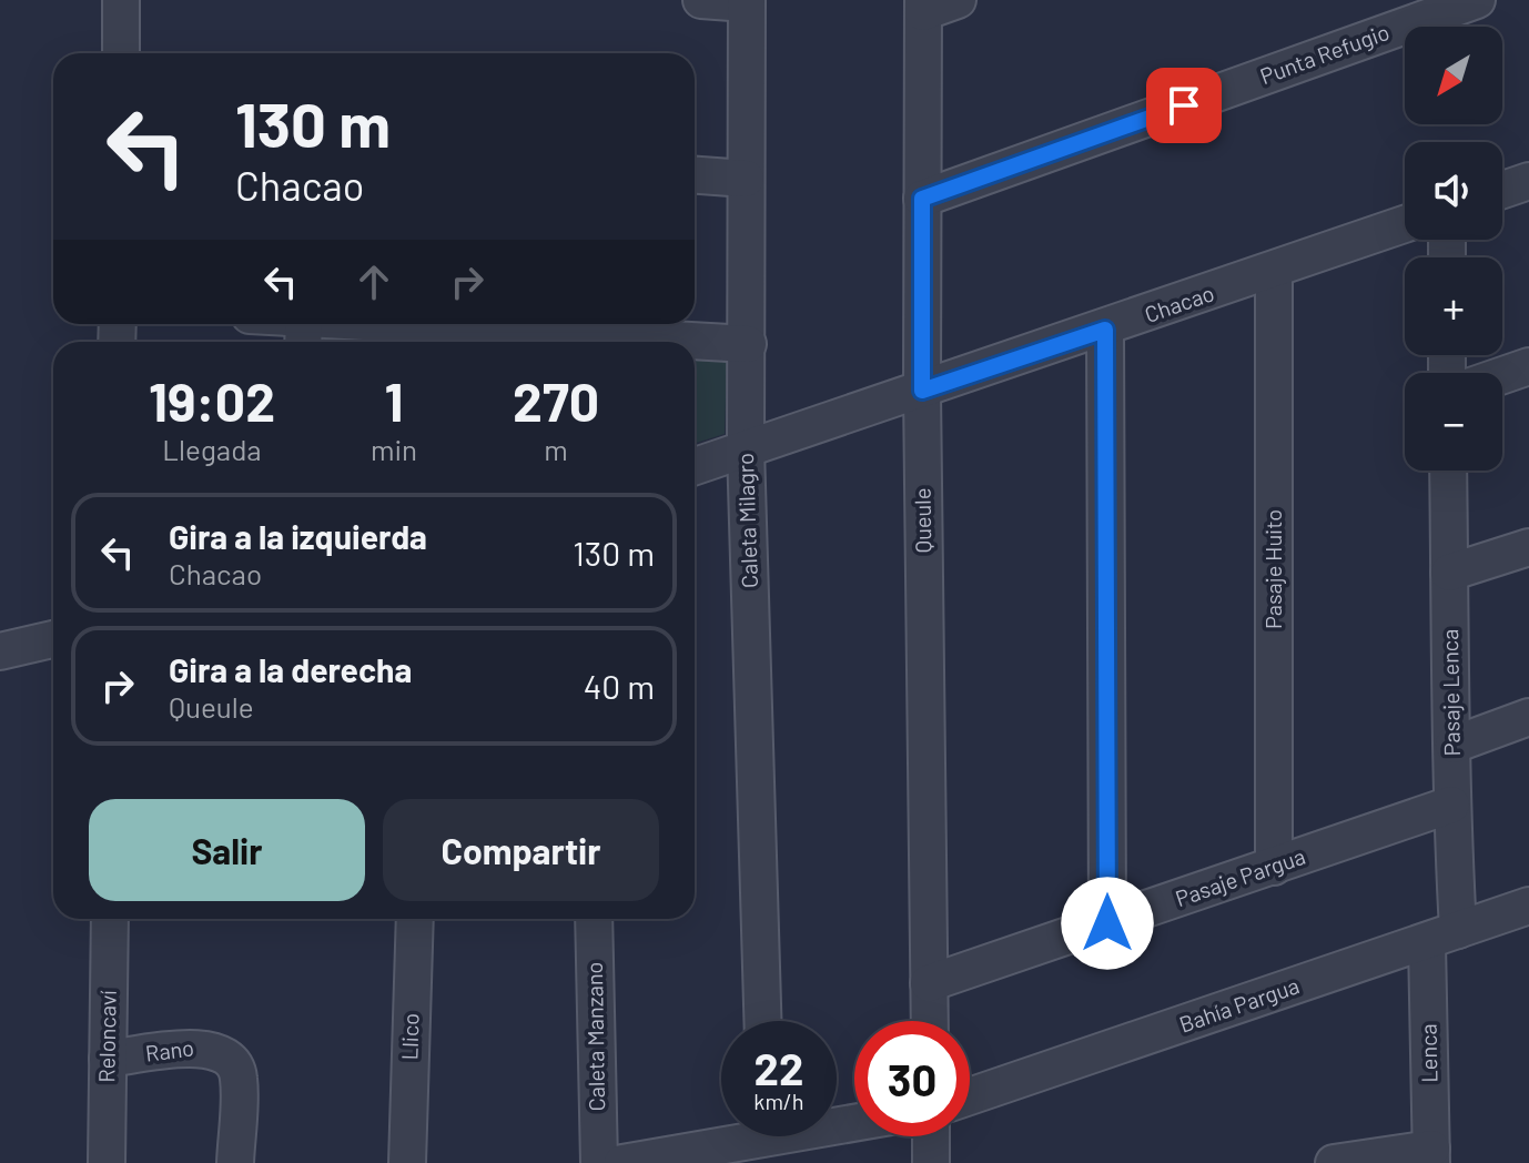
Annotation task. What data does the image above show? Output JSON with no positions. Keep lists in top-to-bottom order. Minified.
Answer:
{"streets":{"street":["Punta Refugio","Chacao","Caleta Milagro","Queule","Pasaje Huito","Pasaje Lenca","Pasaje Pargua","Bahía Pargua","Reloncaví","Llico","Caleta Manzano","Rano","Lenca"]},"crossings":[["Punta Refugio","Queule"],["Chacao","Caleta Milagro"],["Chacao","Queule"],["Chacao","Pasaje Huito"],["Queule","Pasaje Pargua"],["Pasaje Huito","Pasaje Pargua"],["Pasaje Lenca","Pasaje Pargua"],["Pasaje Lenca","Bahía Pargua"],["Pasaje Lenca","Lenca"],["Bahía Pargua","Lenca"],["Reloncaví","Rano"]],"north":"bottom left","page":{"map_buttons":["+","−"],"turn":["130 m","Chacao"],"eta":["19:02","Llegada","1","min","270","m"],"list":[{"name":"Gira a la izquierda","note":"Chacao","value":"130 m"},{"name":"Gira a la derecha","note":"Queule","value":"40 m"}],"buttons":["Salir","Compartir"],"speed":"22 km/h","limit":"30"}}
